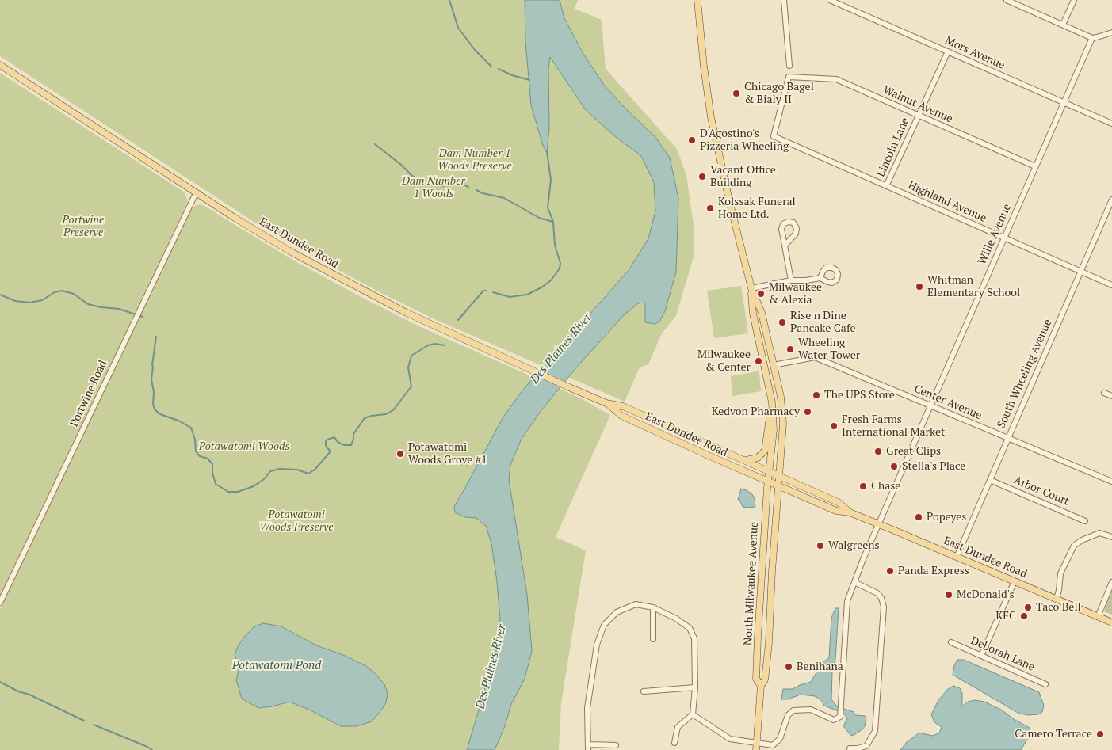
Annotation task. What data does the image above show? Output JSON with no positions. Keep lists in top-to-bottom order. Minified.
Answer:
{"streets":{"main road":["East Dundee Road","North Milwaukee Avenue"],"street":["Mors Avenue","Walnut Avenue","Lincoln Lane","Highland Avenue","Wille Avenue","South Wheeling Avenue","Portwine Road","Center Avenue","Arbor Court","Deborah Lane"]},"crossings":[["Mors Avenue","Lincoln Lane"],["Mors Avenue","Wille Avenue"],["Walnut Avenue","Lincoln Lane"],["Walnut Avenue","Highland Avenue"],["Walnut Avenue","Wille Avenue"],["Lincoln Lane","Highland Avenue"],["Highland Avenue","Wille Avenue"],["Highland Avenue","South Wheeling Avenue"],["Wille Avenue","East Dundee Road"],["Wille Avenue","Center Avenue"],["Wille Avenue","North Milwaukee Avenue"],["East Dundee Road","South Wheeling Avenue"],["East Dundee Road","Portwine Road"],["East Dundee Road","North Milwaukee Avenue"],["South Wheeling Avenue","Center Avenue"],["South Wheeling Avenue","Arbor Court"],["Center Avenue","North Milwaukee Avenue"]],"water":["Des Plaines River","Potawatomi Pond"],"parks":["Dam Number 1 Woods Preserve","Dam Number 1 Woods","Portwine Preserve","Potawatomi Woods","Potawatomi Woods Preserve"],"places":["Chicago Bagel & Bialy II","D'Agostino's Pizzeria Wheeling","Vacant Office Building","Kolssak Funeral Home Ltd.","Whitman Elementary School","Milwaukee & Alexia","Rise n Dine Pancake Cafe","Wheeling Water Tower","Milwaukee & Center","The UPS Store","Kedvon Pharmacy","Fresh Farms International Market","Great Clips","Potawatomi Woods Grove #1","Stella's Place","Chase","Popeyes","Walgreens","Panda Express","McDonald's","Taco Bell","KFC","Benihana","Camero Terrace"]}
